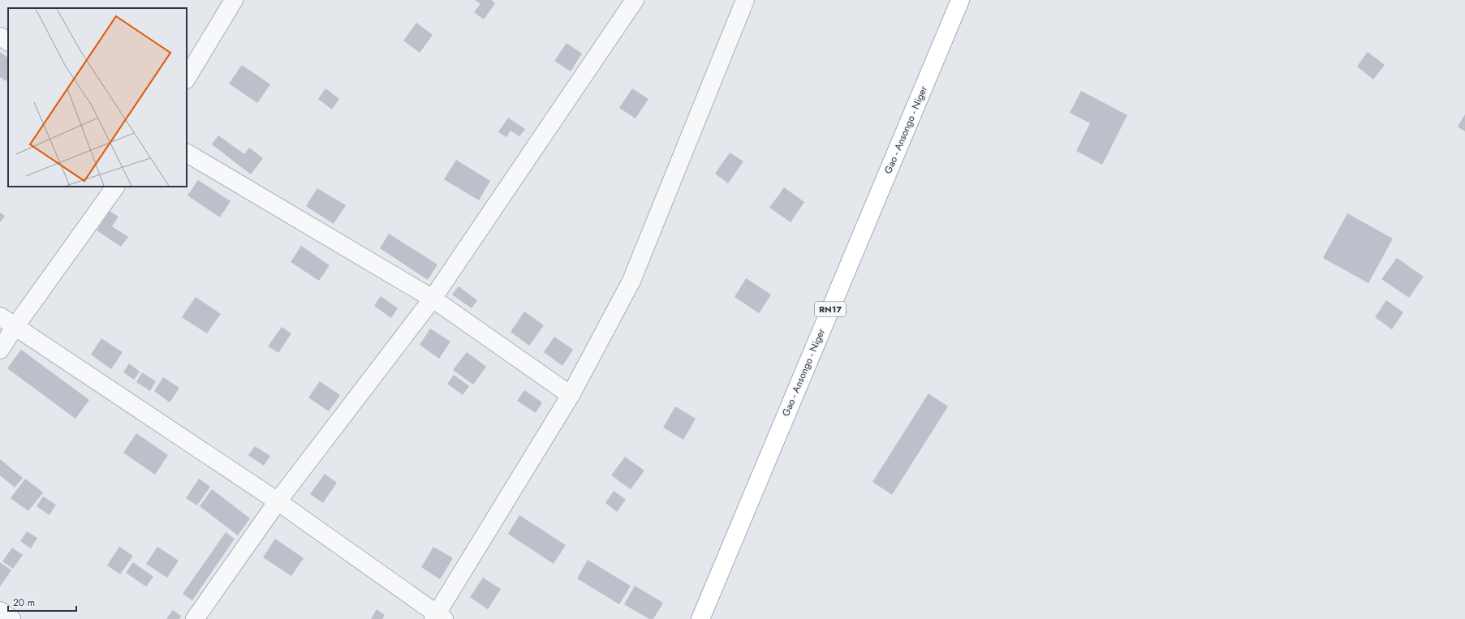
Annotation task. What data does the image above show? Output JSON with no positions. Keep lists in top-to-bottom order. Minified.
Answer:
{"streets":{"main road":["Gao - Ansongo - Niger","RN17"]},"scale_bar":"20 m"}
